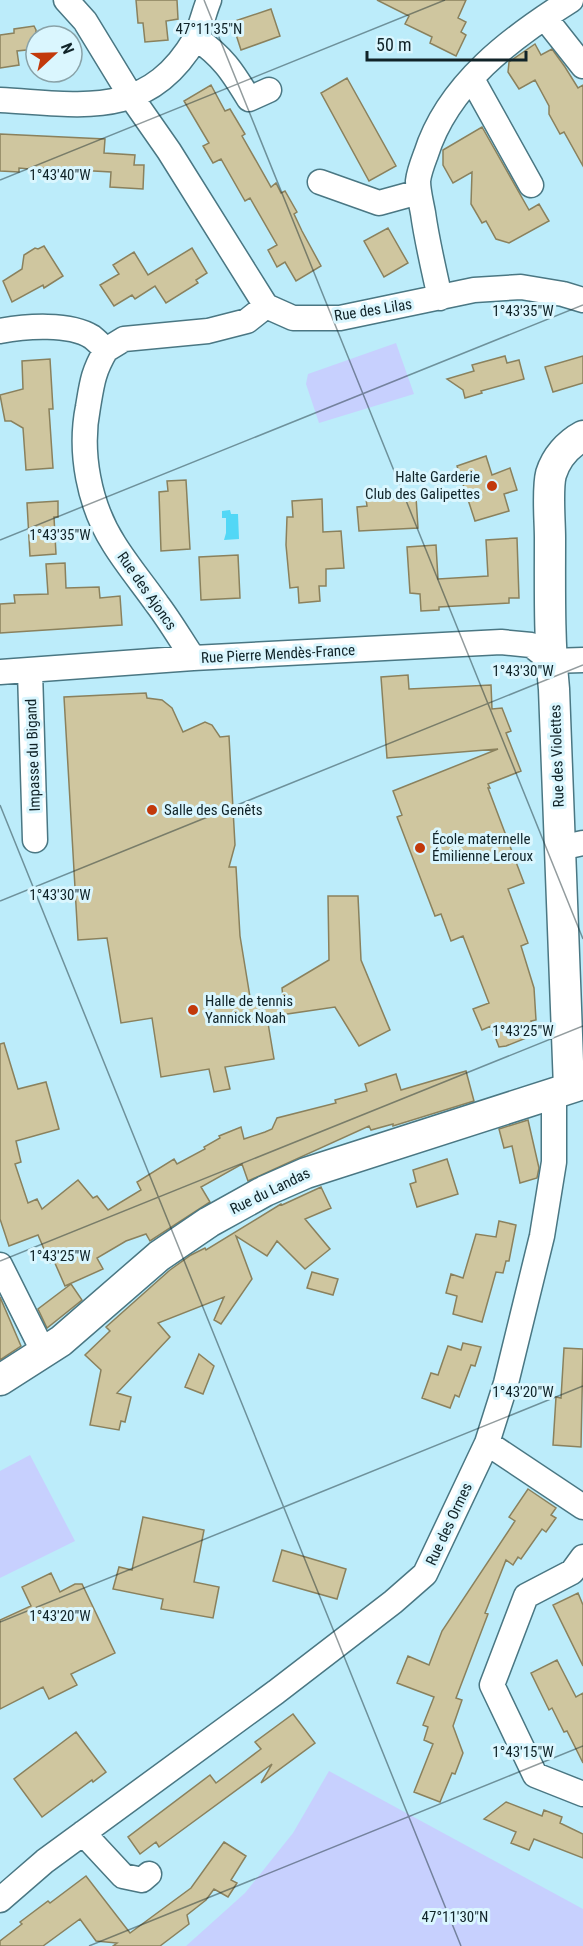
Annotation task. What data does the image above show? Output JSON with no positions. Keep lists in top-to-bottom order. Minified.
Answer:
{"streets":{"street":["Rue des Lilas","Rue des Ajoncs","Rue Pierre Mendès-France","Impasse du Bigand","Rue des Violettes","Rue du Landas","Rue des Ormes"]},"crossings":[["Rue des Ajoncs","Rue Pierre Mendès-France"],["Rue Pierre Mendès-France","Impasse du Bigand"],["Rue Pierre Mendès-France","Rue des Violettes"],["Rue des Violettes","Rue du Landas"],["Rue des Violettes","Rue des Ormes"],["Rue du Landas","Rue des Ormes"]],"places":["Halte Garderie Club des Galipettes","Salle des Genêts","École maternelle Émilienne Leroux","Halle de tennis Yannick Noah"],"scale_bar":"50 m","north":"right","coordinates":["47°11'35\"N","1°43'40\"W","1°43'35\"W","1°43'30\"W","1°43'25\"W","1°43'20\"W","1°43'15\"W","47°11'30\"N"]}
